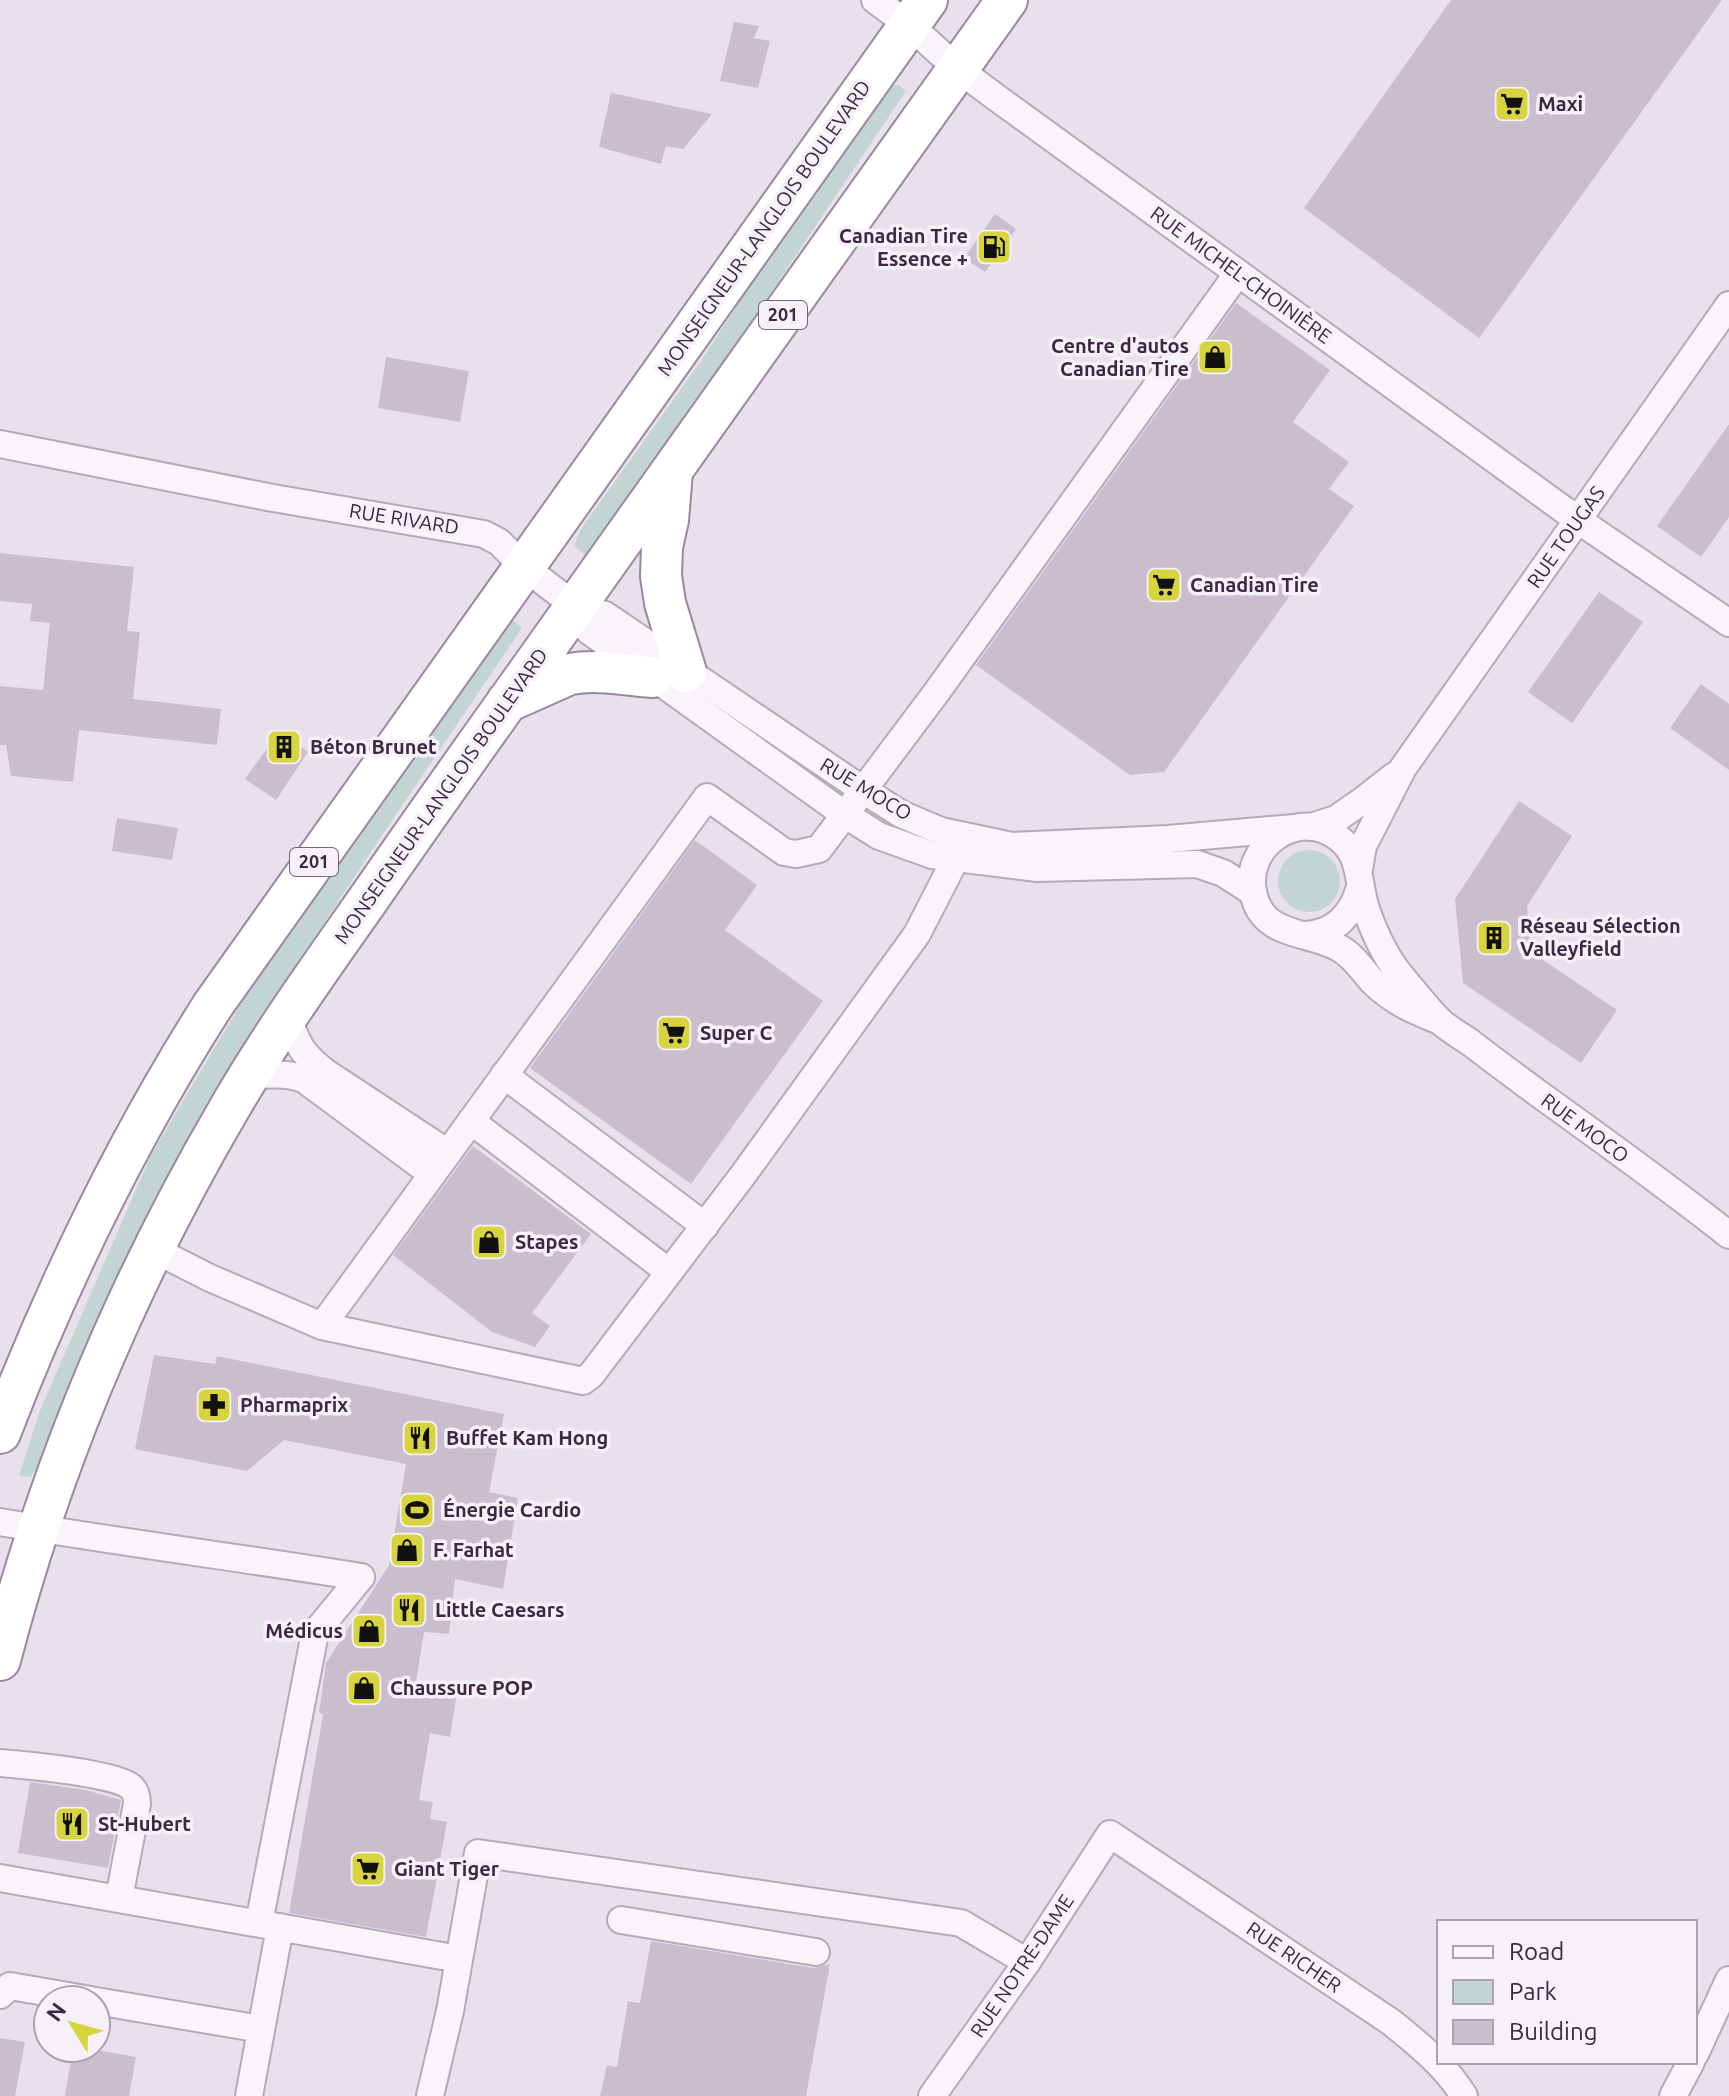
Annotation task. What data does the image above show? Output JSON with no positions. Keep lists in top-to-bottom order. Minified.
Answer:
{"streets":{"highway":["MONSEIGNEUR-LANGLOIS BOULEVARD","201"],"street":["RUE MICHEL-CHOINIÈRE","RUE RIVARD","RUE TOUGAS","RUE MOCO","RUE RICHER","RUE NOTRE-DAME"]},"crossings":[["MONSEIGNEUR-LANGLOIS BOULEVARD","RUE MICHEL-CHOINIÈRE"],["MONSEIGNEUR-LANGLOIS BOULEVARD","RUE RIVARD"],["MONSEIGNEUR-LANGLOIS BOULEVARD","RUE MOCO"],["RUE MICHEL-CHOINIÈRE","RUE TOUGAS"],["RUE RIVARD","RUE MOCO"],["RUE TOUGAS","RUE MOCO"],["RUE RICHER","RUE NOTRE-DAME"]],"places":{"supermarket":["Maxi","Canadian Tire","Super C","Giant Tiger"],"fuel station":["Canadian Tire Essence +"],"shop":["Centre d'autos Canadian Tire","Stapes","F. Farhat","Médicus","Chaussure POP"],"building":["Béton Brunet","Réseau Sélection Valleyfield"],"pharmacy":["Pharmaprix"],"restaurant":["Buffet Kam Hong","Little Caesars","St-Hubert"],"sports":["Énergie Cardio"]},"legend":["Road","Park","Building"],"north":"top left"}
